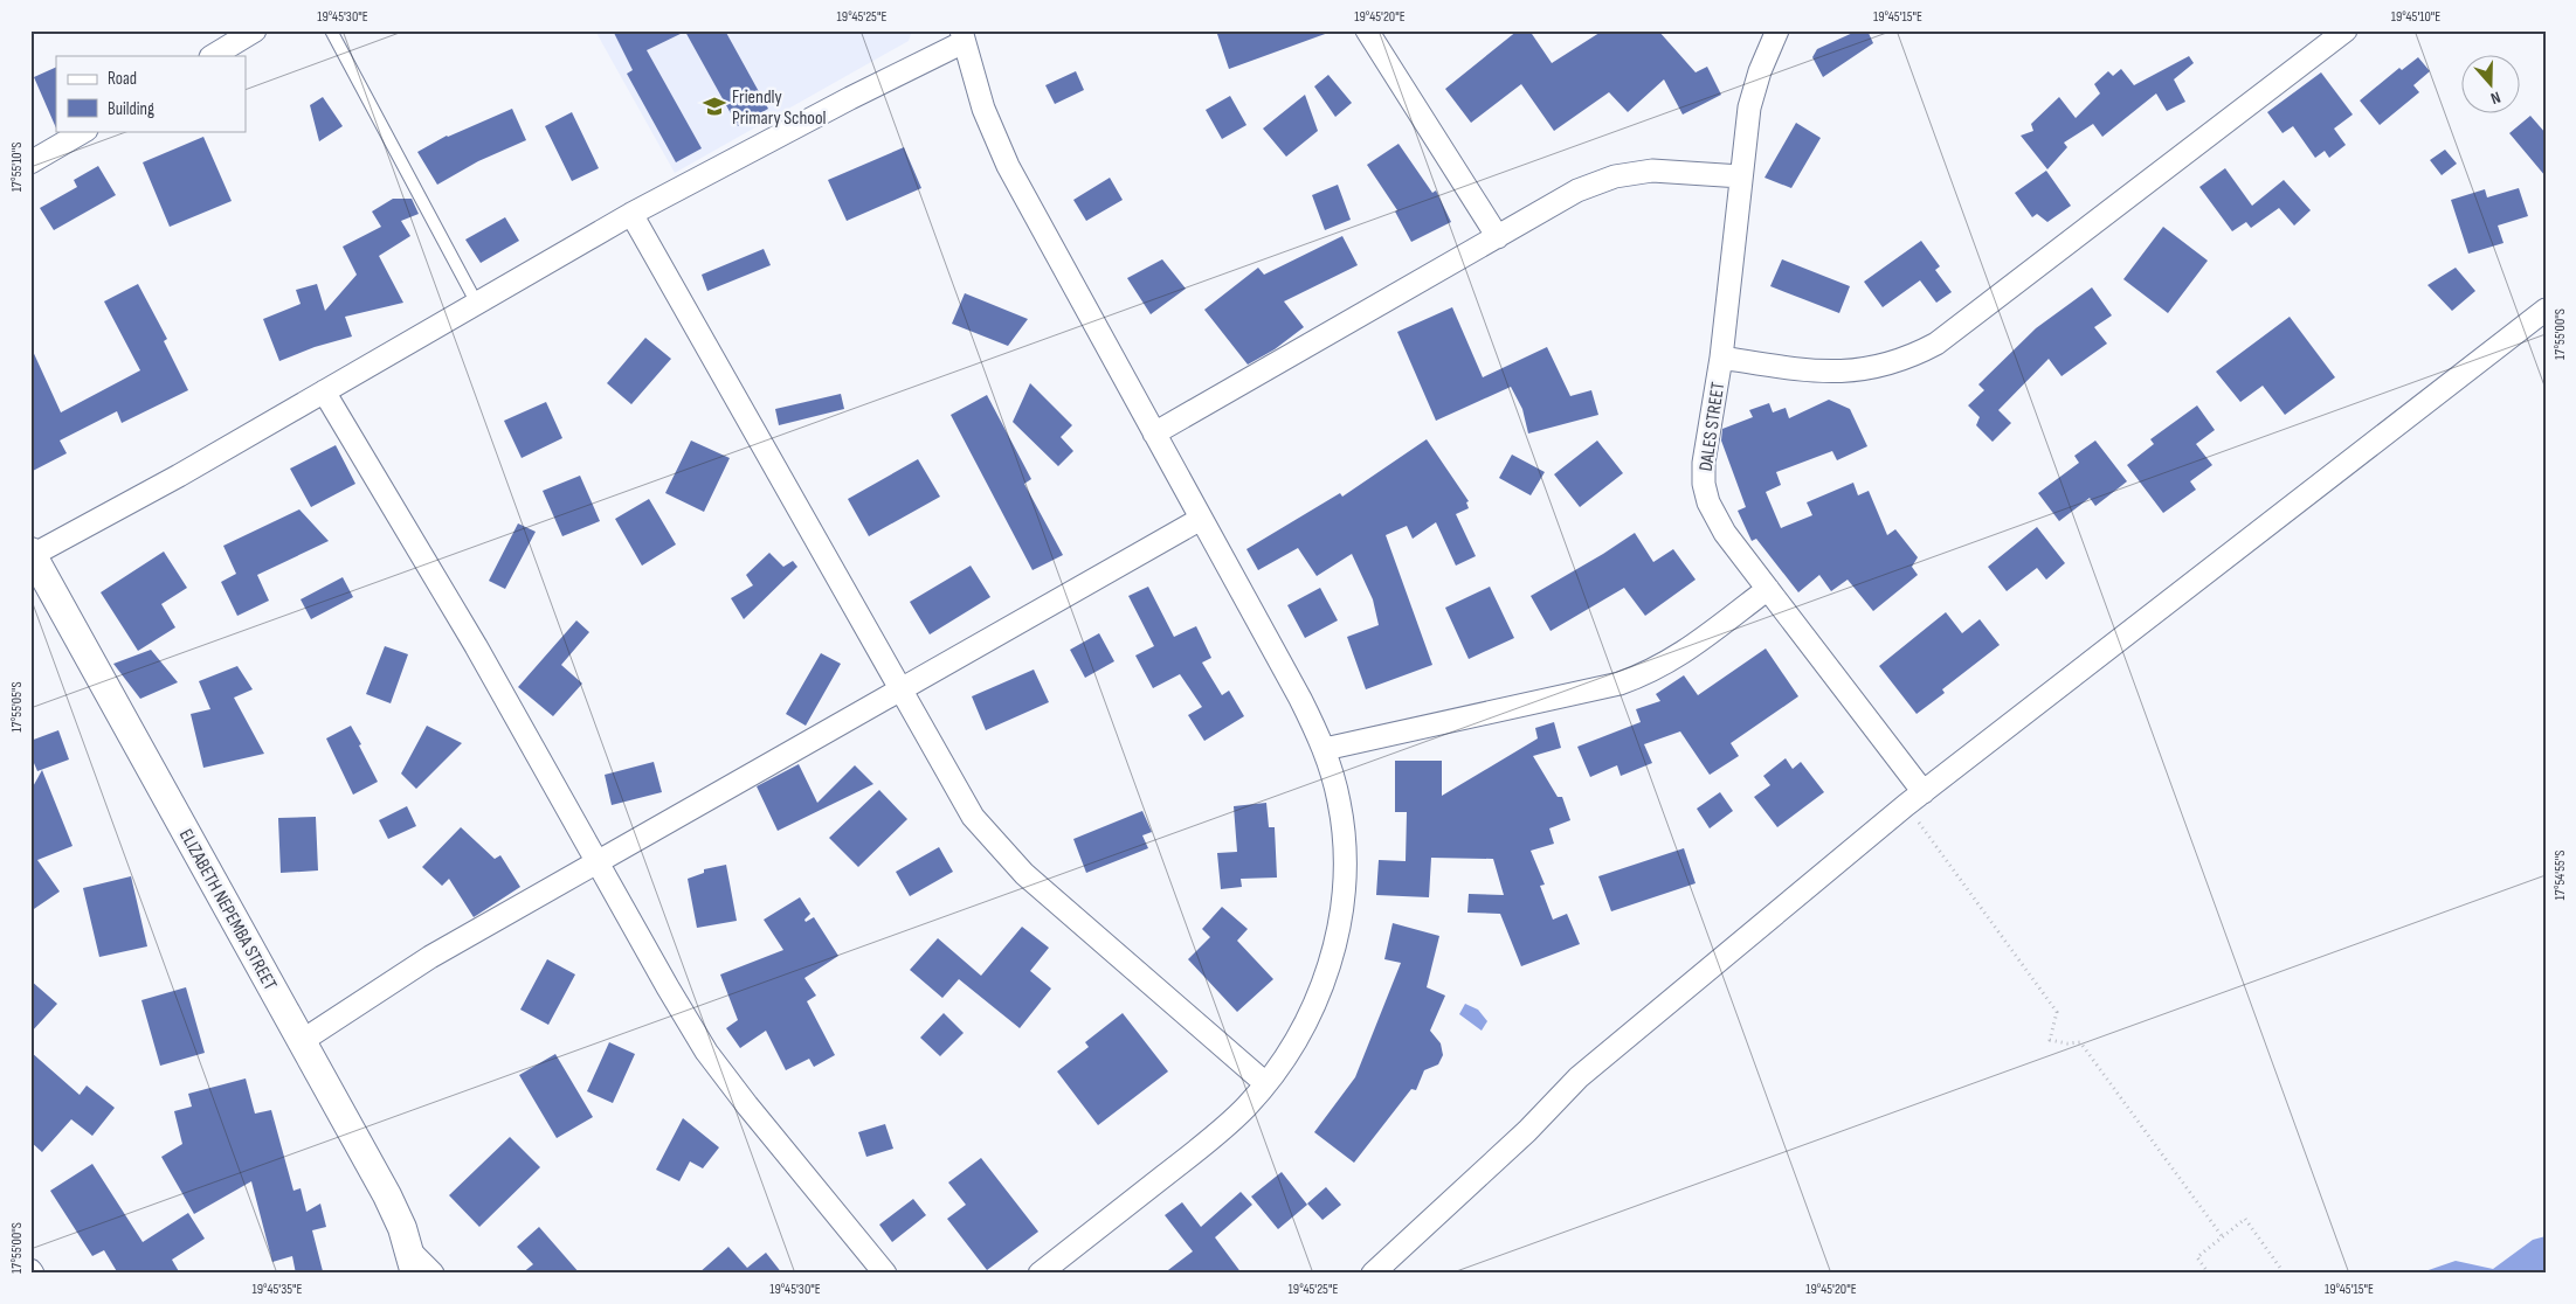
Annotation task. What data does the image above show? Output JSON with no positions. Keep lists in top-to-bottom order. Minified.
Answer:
{"streets":{"street":["DALES STREET","ELIZABETH NEPEMBA STREET"]},"places":{"school or university":["Friendly Primary School"]},"legend":["Road","Building"],"north":"bottom","coordinates":["19°45'30\"E","19°45'25\"E","19°45'20\"E","19°45'15\"E","19°45'10\"E","17°55'10\"S","17°55'00\"S","17°55'05\"S","17°54'55\"S","19°45'35\"E"]}
